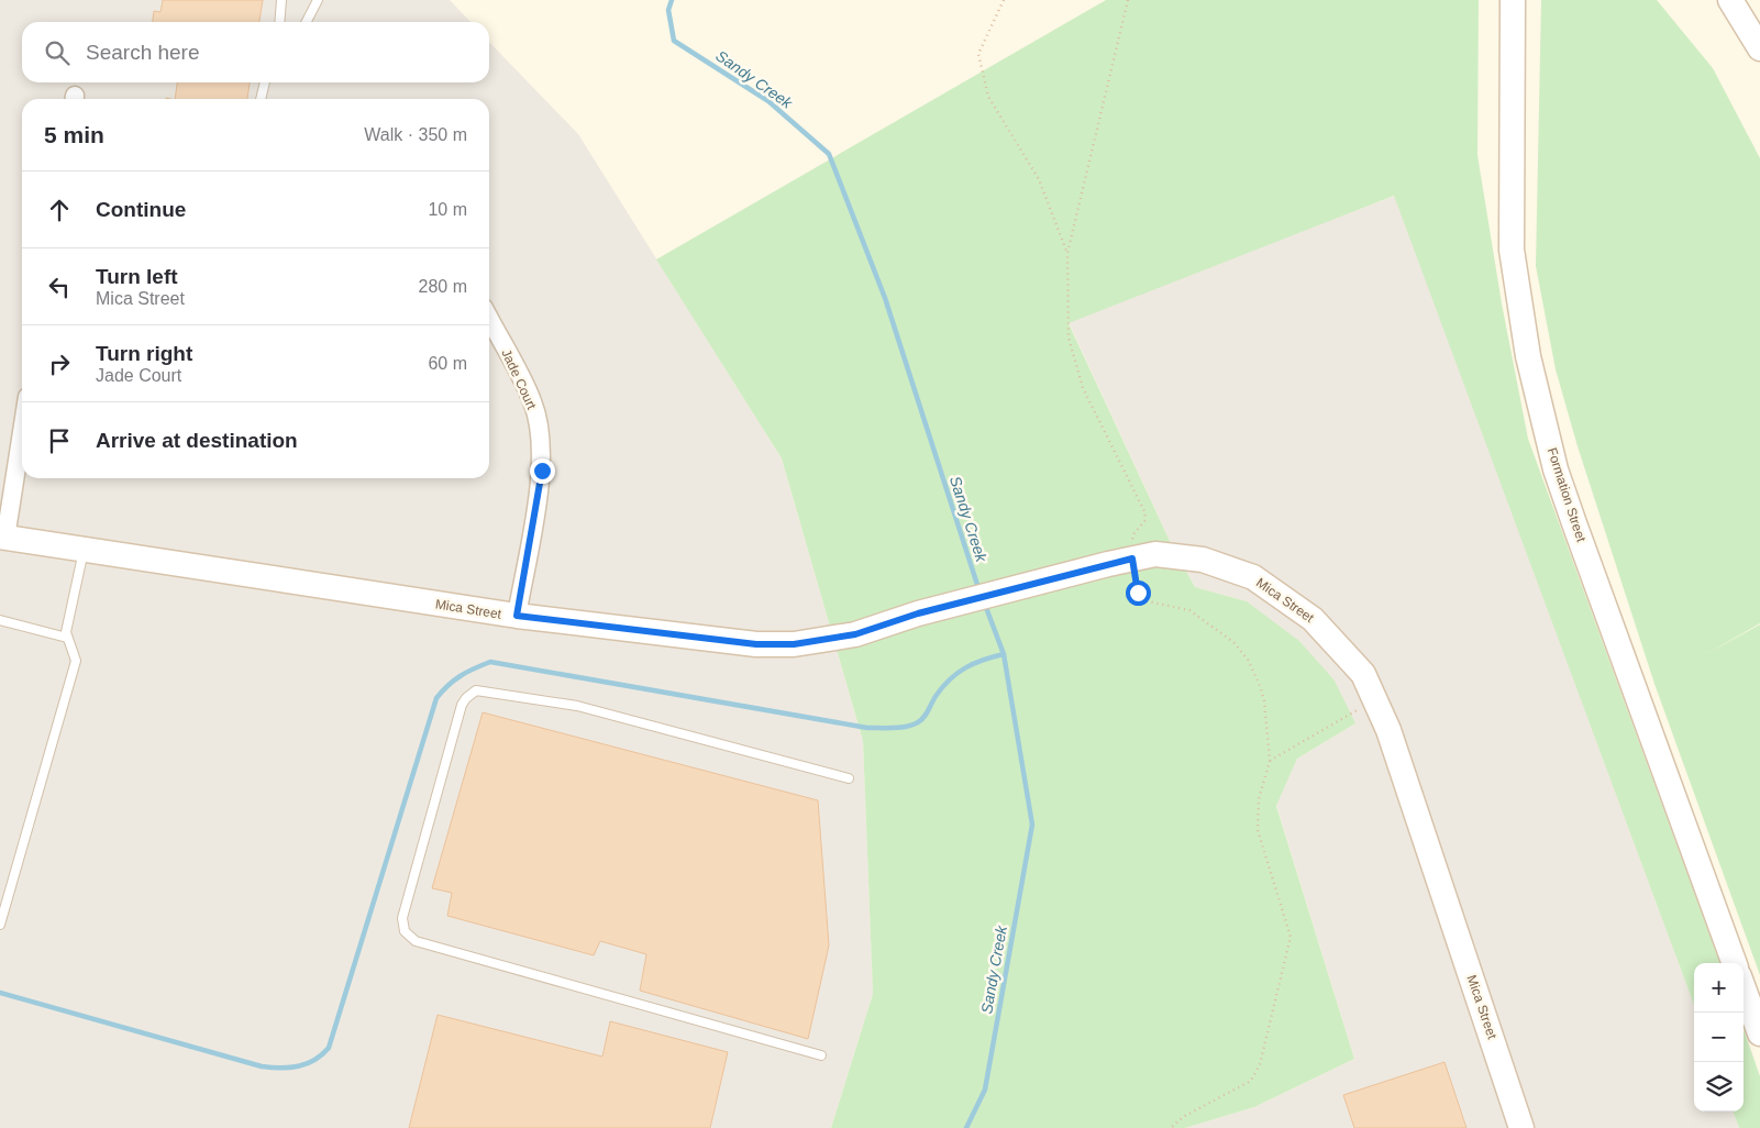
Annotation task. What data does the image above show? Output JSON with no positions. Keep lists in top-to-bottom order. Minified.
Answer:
{"streets":{"street":["Jade Court","Formation Street","Mica Street"]},"crossings":[["Jade Court","Mica Street"]],"water":["Sandy Creek"],"page":{"search":"Search here","heading":["5 min","Walk · 350 m"],"list":[["Continue","10 m"],["Turn left","Mica Street","280 m"],["Turn right","Jade Court","60 m"],"Arrive at destination"],"map_buttons":["+","−"]}}
